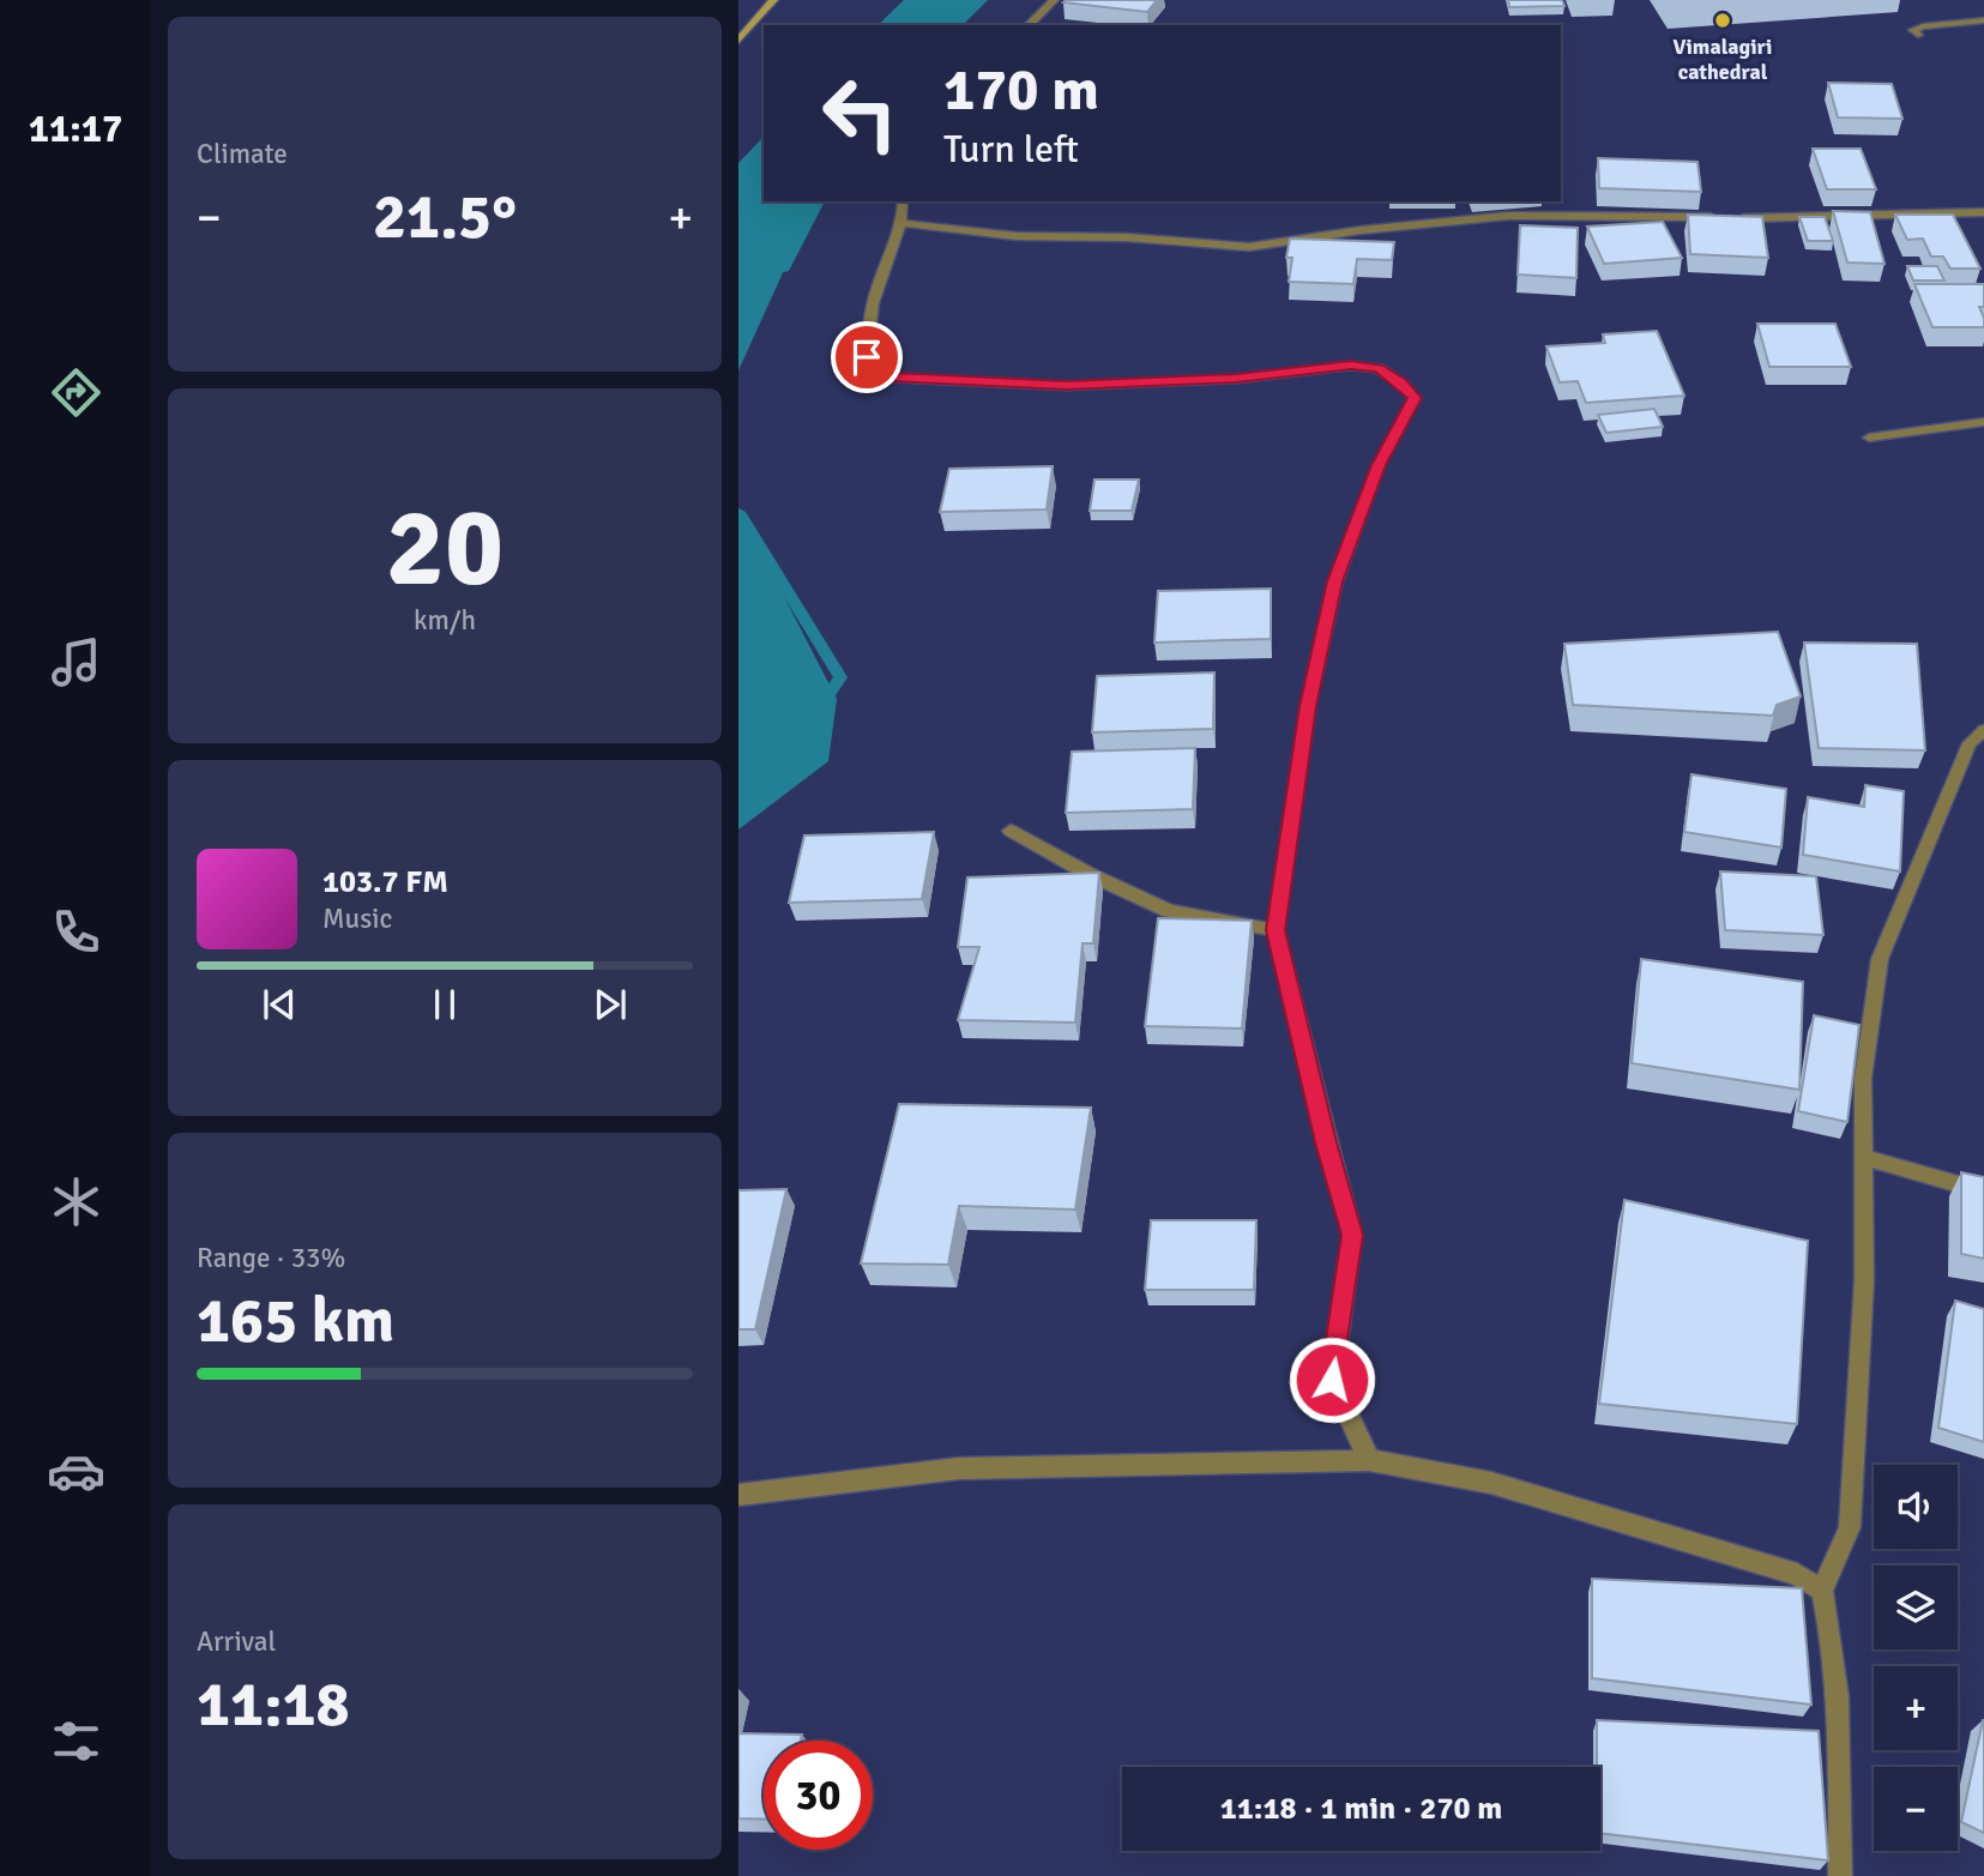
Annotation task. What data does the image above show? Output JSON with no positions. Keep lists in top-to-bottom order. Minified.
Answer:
{"places":["Vimalagiri cathedral"],"page":{"tabs":"11:17","tile":["Climate",["20","km/h"],["Range · 33%","165 km"],["Arrival","11:18"]],"turn":["170 m","Turn left"],"heat":["−","21.5°","+"],"song":["103.7 FM","Music"],"map_buttons":["+","−"],"limit":"30","trip":"11:18 · 1 min · 270 m"}}
